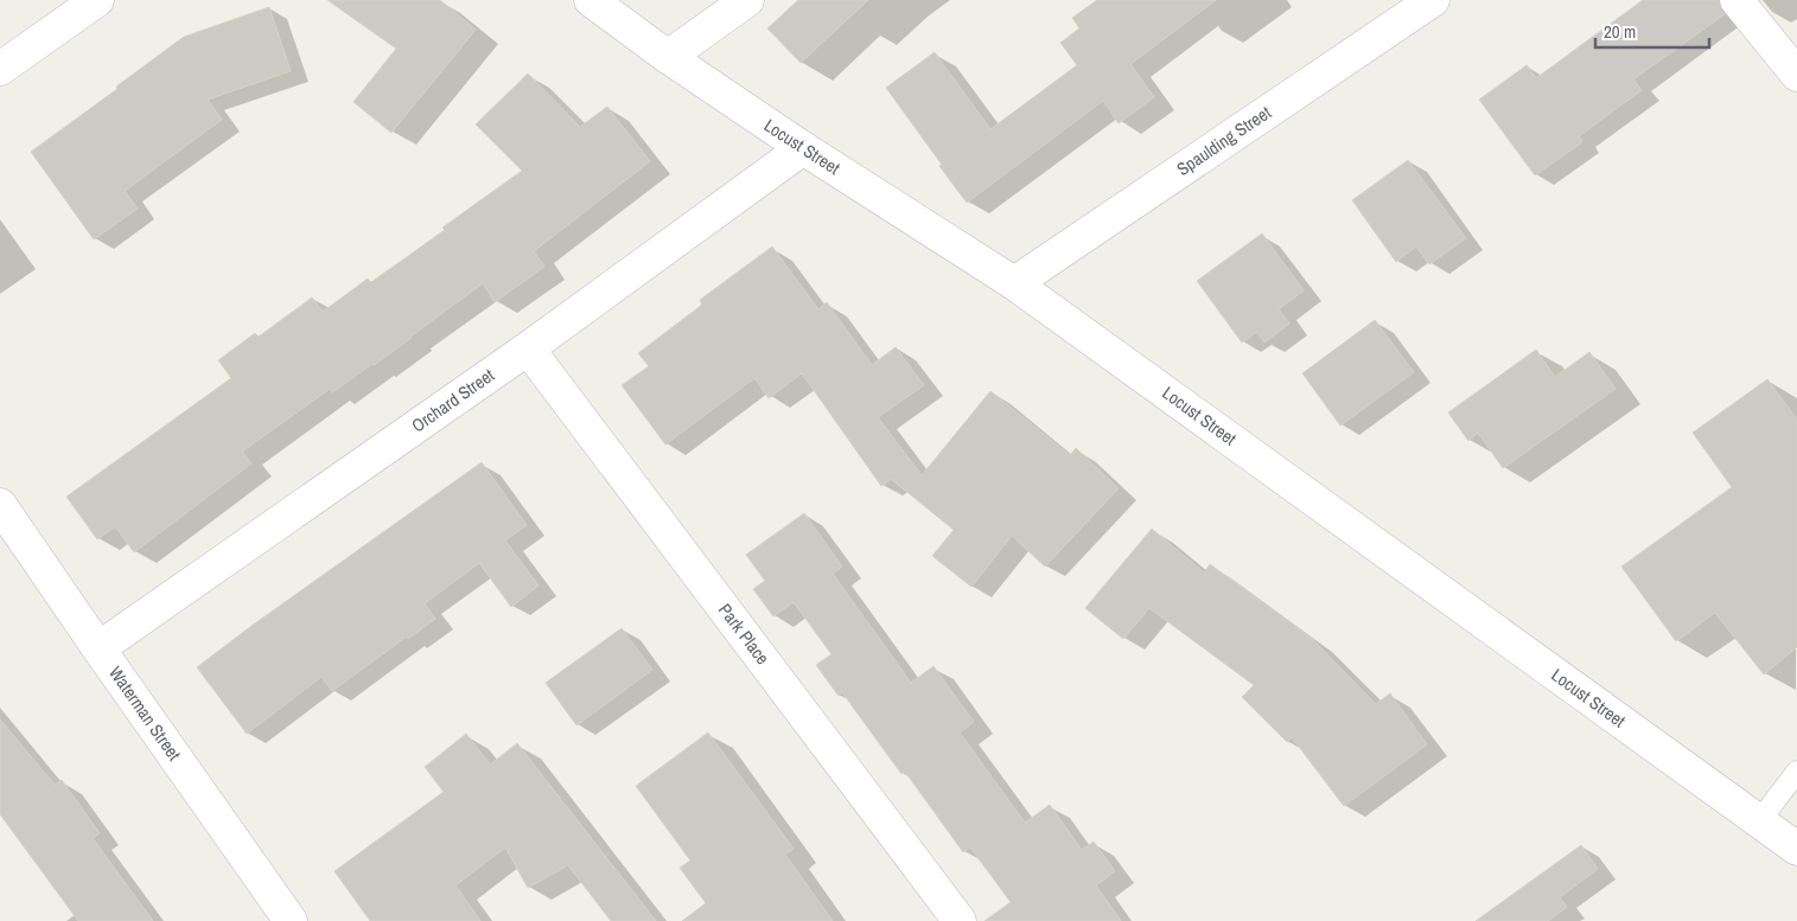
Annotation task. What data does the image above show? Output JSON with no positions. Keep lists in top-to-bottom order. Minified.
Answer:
{"streets":{"street":["Spaulding Street","Locust Street","Orchard Street","Park Place","Waterman Street"]},"crossings":[["Spaulding Street","Locust Street"],["Locust Street","Orchard Street"],["Orchard Street","Park Place"],["Orchard Street","Waterman Street"]],"scale_bar":"20 m"}
